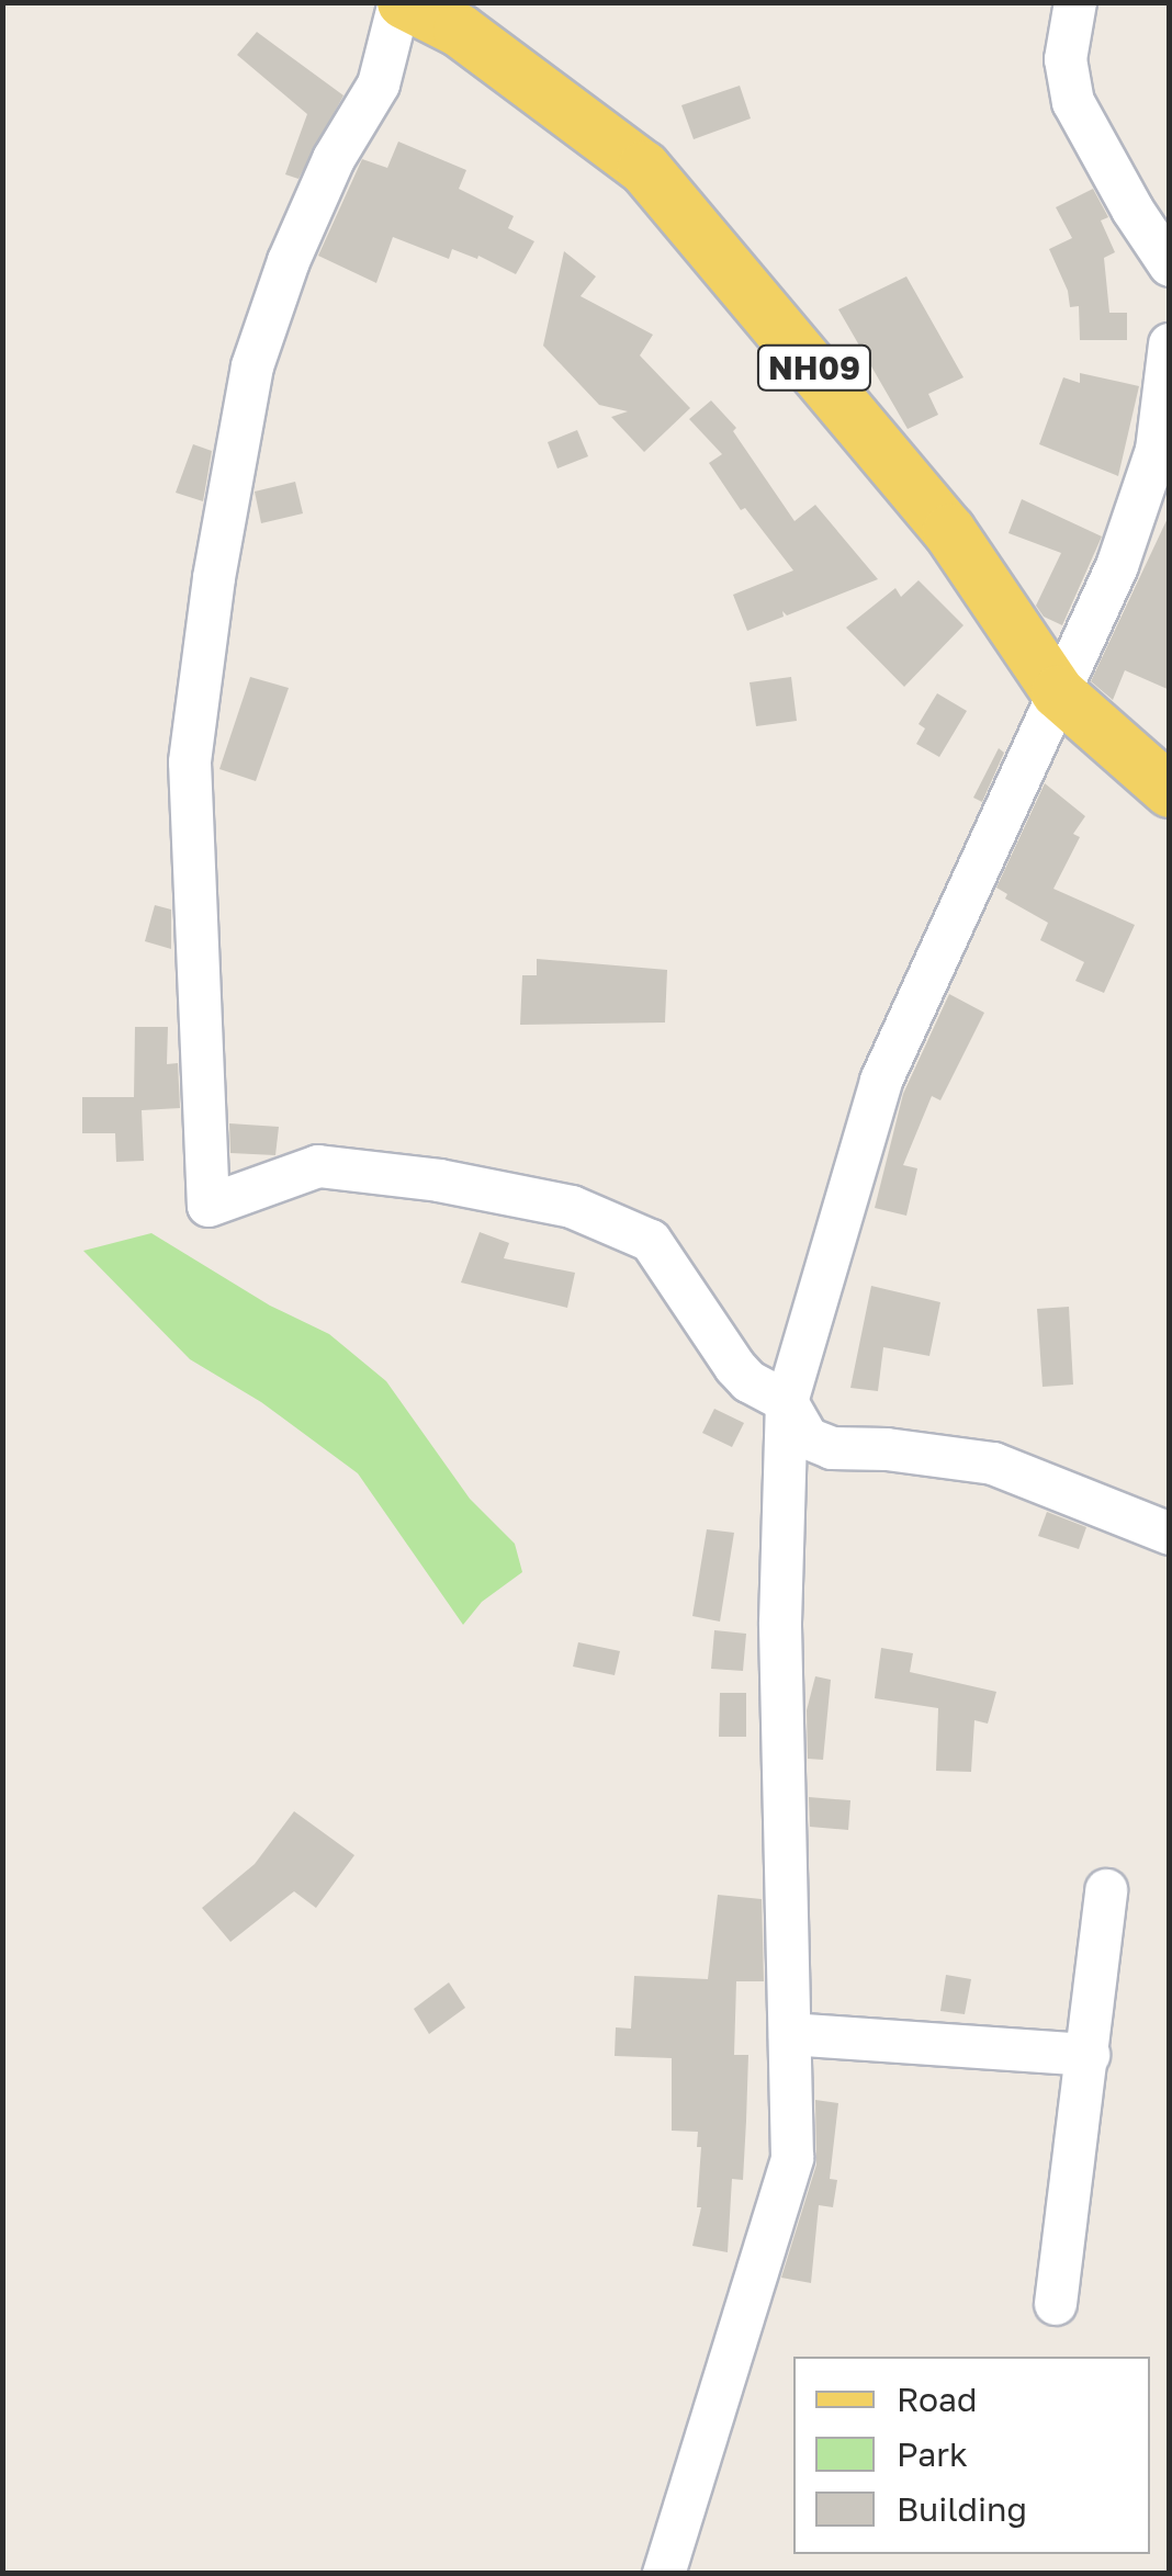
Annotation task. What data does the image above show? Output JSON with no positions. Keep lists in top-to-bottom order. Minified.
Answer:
{"streets":{"main road":["NH09"]},"legend":["Road","Park","Building"]}
